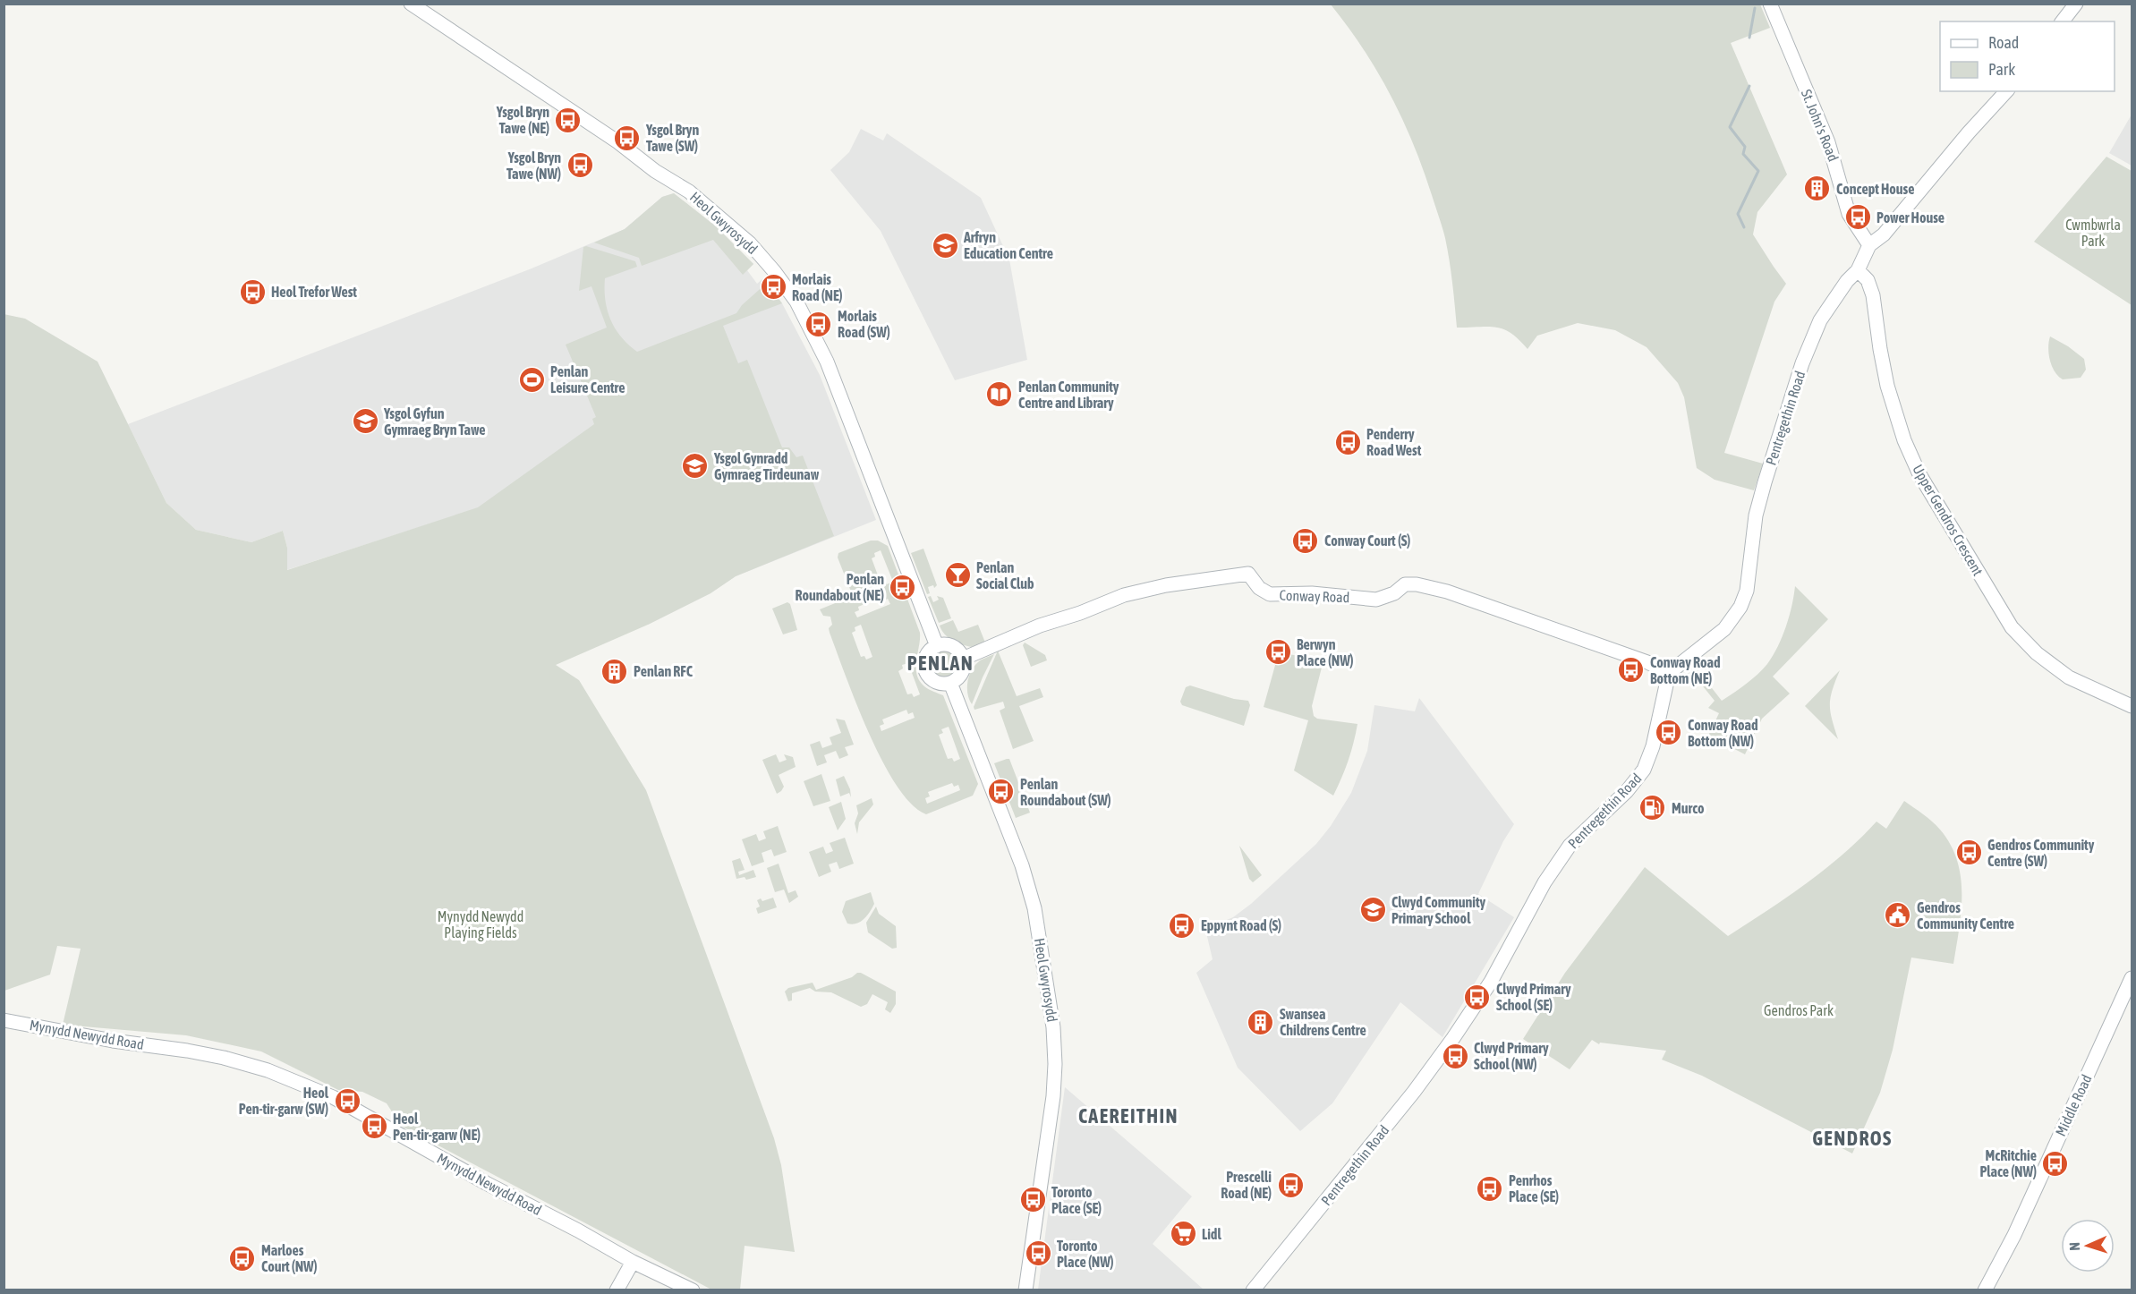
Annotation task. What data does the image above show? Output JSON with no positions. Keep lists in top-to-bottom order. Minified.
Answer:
{"streets":{"street":["St. John's Road","Heol Gwyrosydd","Pentregethin Road","Upper Gendros Crescent","Conway Road","Mynydd Newydd Road","Middle Road"]},"crossings":[["St. John's Road","Pentregethin Road"],["Heol Gwyrosydd","Conway Road"],["Pentregethin Road","Upper Gendros Crescent"],["Pentregethin Road","Conway Road"]],"districts":["PENLAN","CAEREITHIN","GENDROS"],"parks":["Cwmbwrla Park","Mynydd Newydd Playing Fields","Gendros Park"],"places":{"bus stop":["Ysgol Bryn Tawe (NE)","Ysgol Bryn Tawe (SW)","Ysgol Bryn Tawe (NW)","Power House","Morlais Road (NE)","Heol Trefor West","Morlais Road (SW)","Penderry Road West","Conway Court (S)","Penlan Roundabout (NE)","Berwyn Place (NW)","Conway Road Bottom (NE)","Conway Road Bottom (NW)","Penlan Roundabout (SW)","Gendros Community Centre (SW)","Eppynt Road (S)","Clwyd Primary School (SE)","Clwyd Primary School (NW)","Heol Pen-tir-garw (SW)","Heol Pen-tir-garw (NE)","McRitchie Place (NW)","Prescelli Road (NE)","Penrhos Place (SE)","Toronto Place (SE)","Toronto Place (NW)","Marloes Court (NW)"],"building":["Concept House","Penlan RFC","Swansea Childrens Centre"],"school or university":["Arfryn Education Centre","Ysgol Gyfun Gymraeg Bryn Tawe","Ysgol Gynradd Gymraeg Tirdeunaw","Clwyd Community Primary School"],"sports":["Penlan Leisure Centre"],"library":["Penlan Community Centre and Library"],"bar":["Penlan Social Club"],"fuel station":["Murco"],"public building":["Gendros Community Centre"],"supermarket":["Lidl"]},"legend":["Road","Park"],"north":"left"}
